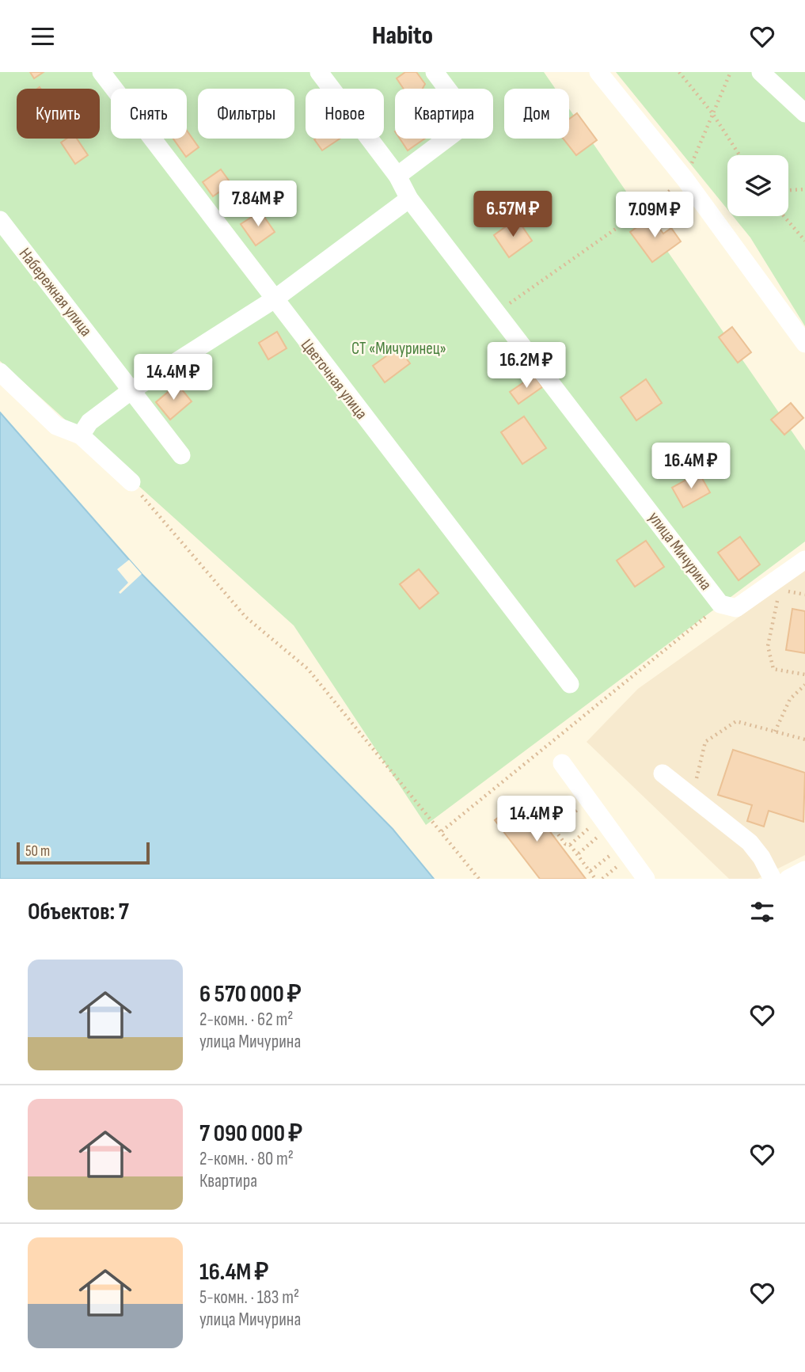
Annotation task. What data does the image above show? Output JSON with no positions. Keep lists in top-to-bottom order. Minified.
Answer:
{"streets":{"street":["Набережная улица","Цветочная улица","улица Мичурина"]},"parks":["СТ «Мичуринец»"],"scale_bar":"50 m","page":{"header":"Habito","chip":["Купить","Снять","Фильтры","Новое","Квартира","Дом"],"price":["7.84M ₽","6.57M ₽","7.09M ₽","16.2M ₽","14.4M ₽","16.4M ₽","14.4M ₽"],"scale":"50 m","heading":"Объектов: 7","list":[{"name":"6 570 000 ₽","note":"2-комн. · 62 m² · улица Мичурина"},{"name":"7 090 000 ₽","note":"2-комн. · 80 m² · Квартира"},{"name":"16.4M ₽","note":"5-комн. · 183 m² · улица Мичурина"}]}}
